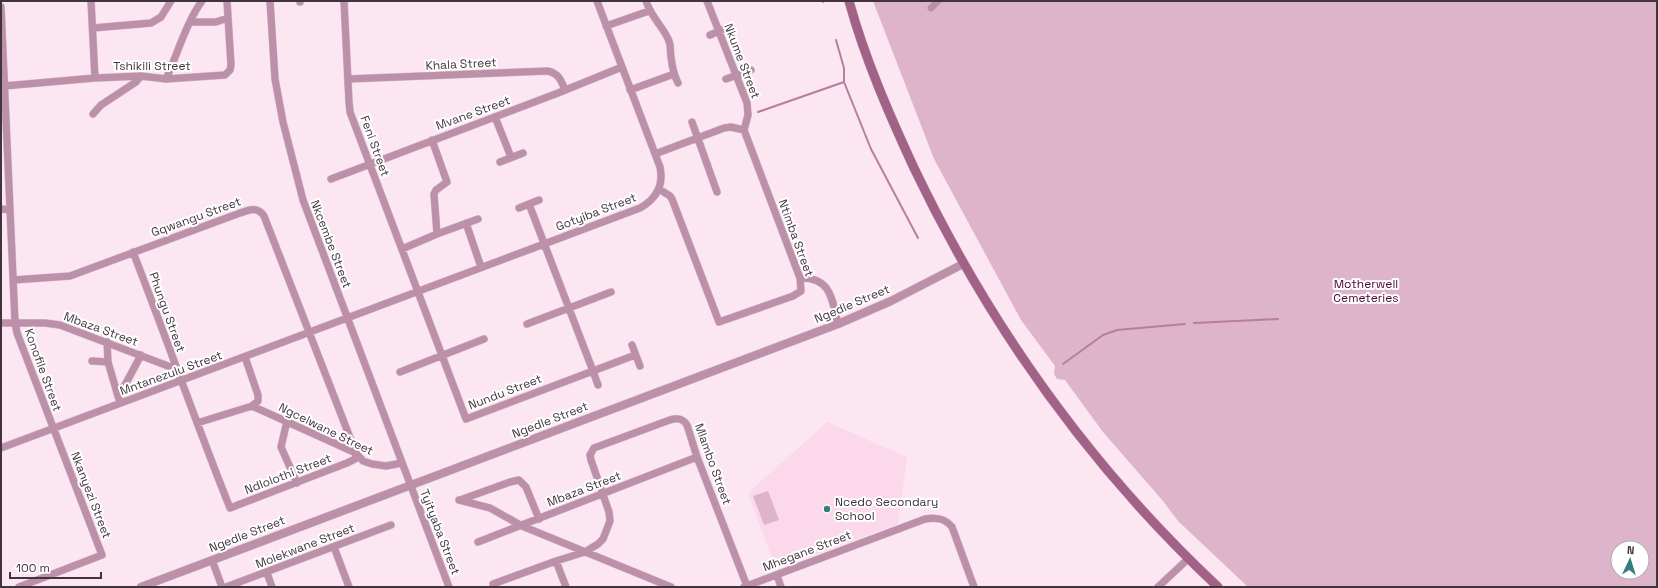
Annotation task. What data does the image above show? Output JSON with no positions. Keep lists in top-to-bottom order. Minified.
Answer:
{"streets":{"street":["Nkume Street","Khala Street","Tshikili Street","Mvane Street","Feni Street","Gotyiba Street","Gqwangu Street","Ntimba Street","Nkcembe Street","Ngedle Street","Phungu Street","Mbaza Street","Konofile Street","Mntanezulu Street","Nundu Street","Ngcelwane Street","Mlambo Street","Ndlolothi Street","Nkanyezi Street","Tyityaba Street","Molekwane Street","Mhegane Street"]},"crossings":[["Nkume Street","Ntimba Street"],["Khala Street","Mvane Street"],["Khala Street","Feni Street"],["Tshikili Street","Konofile Street"],["Mvane Street","Feni Street"],["Feni Street","Gotyiba Street"],["Feni Street","Nundu Street"],["Gotyiba Street","Ntimba Street"],["Gotyiba Street","Nkcembe Street"],["Gotyiba Street","Mntanezulu Street"],["Gotyiba Street","Nundu Street"],["Gqwangu Street","Phungu Street"],["Gqwangu Street","Konofile Street"],["Gqwangu Street","Mntanezulu Street"],["Nkcembe Street","Ngedle Street"],["Nkcembe Street","Mntanezulu Street"],["Nkcembe Street","Ngcelwane Street"],["Nkcembe Street","Tyityaba Street"],["Ngedle Street","Tyityaba Street"],["Phungu Street","Mbaza Street"],["Phungu Street","Mntanezulu Street"],["Phungu Street","Ndlolothi Street"],["Mbaza Street","Konofile Street"],["Mbaza Street","Mlambo Street"],["Konofile Street","Mntanezulu Street"],["Konofile Street","Nkanyezi Street"],["Mntanezulu Street","Ndlolothi Street"],["Mntanezulu Street","Nkanyezi Street"],["Ngcelwane Street","Ndlolothi Street"],["Mlambo Street","Mhegane Street"]],"parks":["Motherwell Cemeteries"],"places":["Ncedo Secondary School"],"scale_bar":"100 m","north":"top"}
